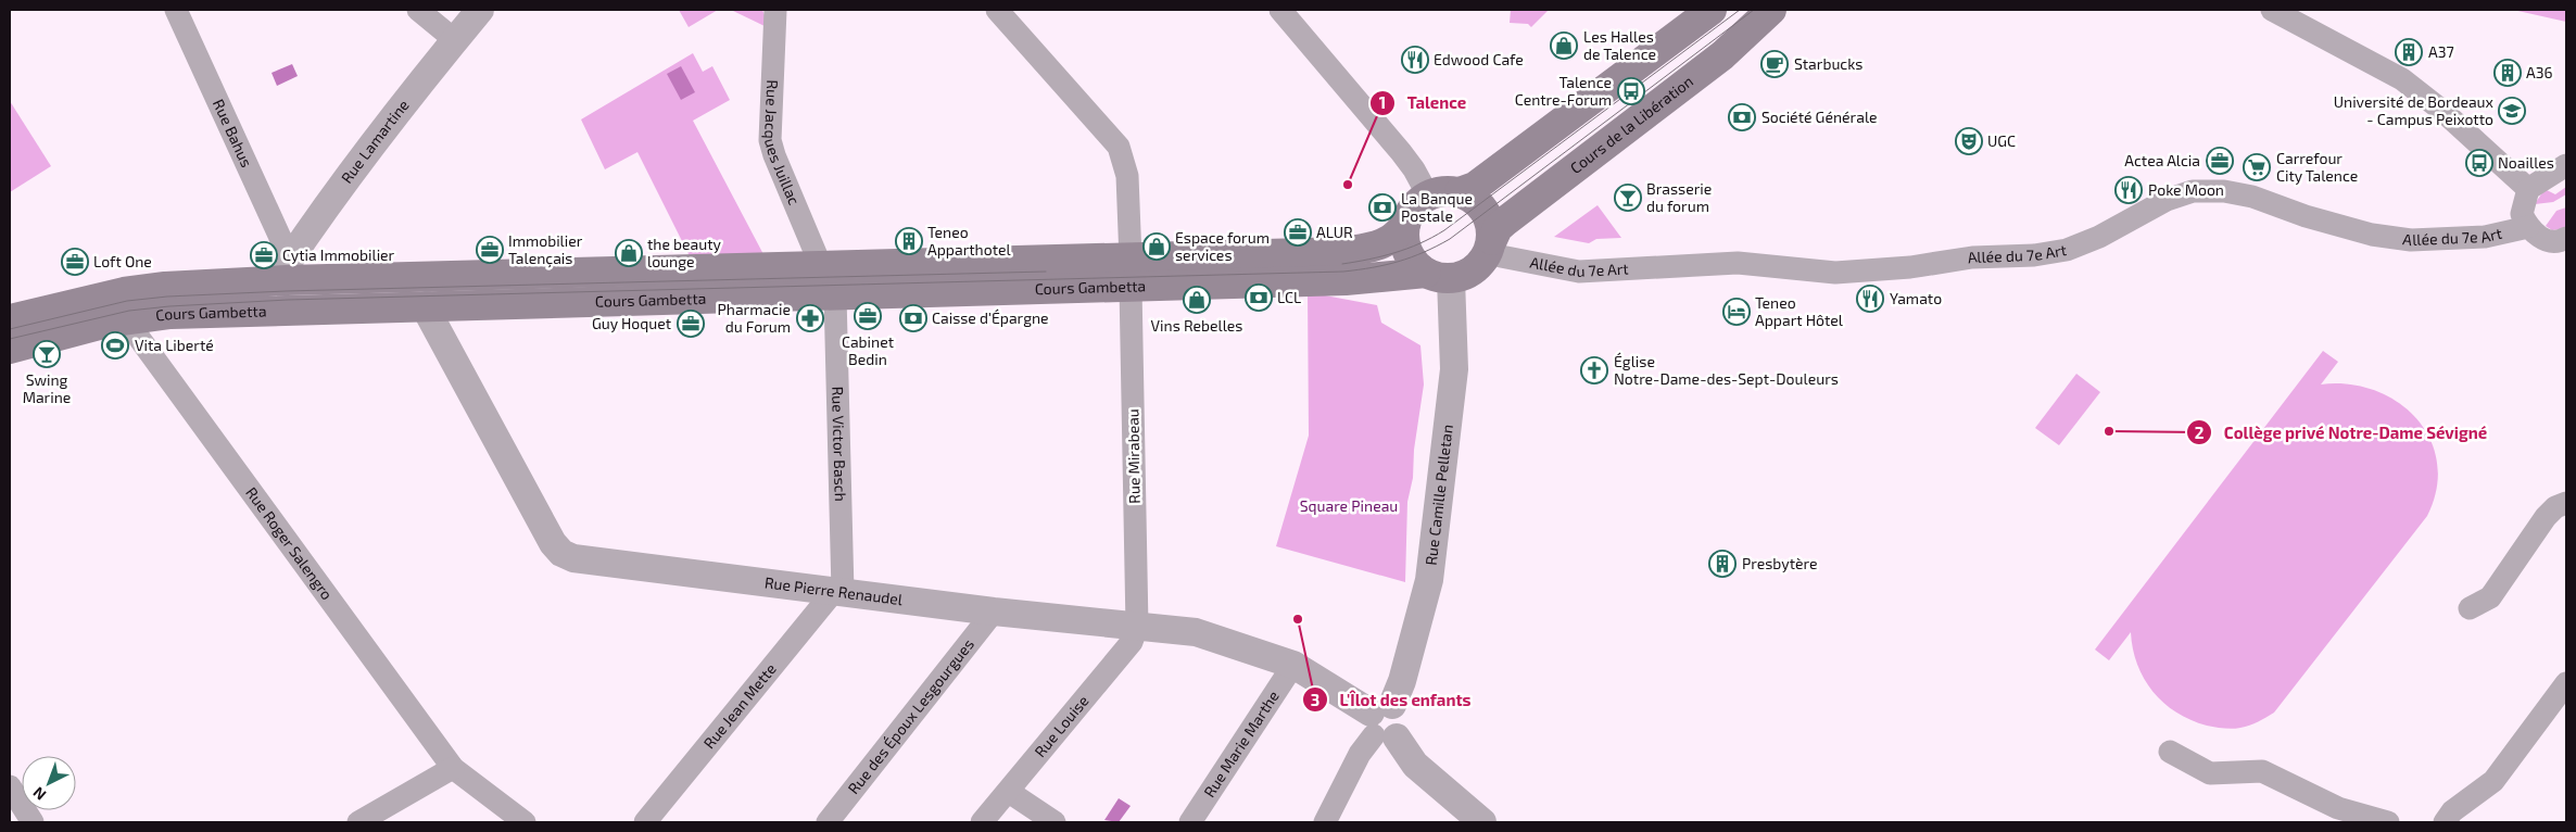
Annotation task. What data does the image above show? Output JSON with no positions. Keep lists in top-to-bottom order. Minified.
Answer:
{"streets":{"main road":["Cours de la Libération","Cours Gambetta"],"street":["Rue Bahus","Rue Lamartine","Rue Jacques Juillac","Allée du 7e Art","Rue Victor Basch","Rue Mirabeau","Rue Camille Pelletan","Rue Roger Salengro","Rue Pierre Renaudel","Rue Jean Mette","Rue des Époux Lesgourgues","Rue Louise","Rue Marie Marthe"]},"crossings":[["Cours de la Libération","Allée du 7e Art"],["Cours de la Libération","Cours Gambetta"],["Cours de la Libération","Rue Camille Pelletan"],["Rue Bahus","Rue Lamartine"],["Rue Lamartine","Cours Gambetta"],["Rue Jacques Juillac","Cours Gambetta"],["Rue Jacques Juillac","Rue Victor Basch"],["Allée du 7e Art","Cours Gambetta"],["Allée du 7e Art","Rue Camille Pelletan"],["Cours Gambetta","Rue Victor Basch"],["Cours Gambetta","Rue Mirabeau"],["Cours Gambetta","Rue Camille Pelletan"],["Cours Gambetta","Rue Roger Salengro"],["Cours Gambetta","Rue Pierre Renaudel"],["Rue Victor Basch","Rue Pierre Renaudel"],["Rue Victor Basch","Rue Jean Mette"],["Rue Mirabeau","Rue Pierre Renaudel"],["Rue Mirabeau","Rue Louise"],["Rue Camille Pelletan","Rue Pierre Renaudel"],["Rue Pierre Renaudel","Rue Jean Mette"],["Rue Pierre Renaudel","Rue des Époux Lesgourgues"],["Rue Pierre Renaudel","Rue Louise"],["Rue Pierre Renaudel","Rue Marie Marthe"]],"parks":["Square Pineau"],"places":{"shop":["Les Halles de Talence","Espace forum services","the beauty lounge","Vins Rebelles"],"building":["A37","A36","Teneo Apparthotel","Presbytère"],"restaurant":["Edwood Cafe","Poke Moon","Yamato"],"cafe":["Starbucks"],"bus stop":["Talence Centre-Forum","Noailles"],"school or university":["Université de Bordeaux - Campus Peixotto"],"bank":["Société Générale","La Banque Postale","LCL","Caisse d'Épargne"],"theatre":["UGC"],"office":["Actea Alcia","ALUR","Immobilier Talençais","Cytia Immobilier","Loft One","Cabinet Bedin","Guy Hoquet"],"supermarket":["Carrefour City Talence"],"other":["Talence","Collège privé Notre-Dame Sévigné","L'Îlot des enfants"],"bar":["Brasserie du forum","Swing Marine"],"hotel":["Teneo Appart Hôtel"],"pharmacy":["Pharmacie du Forum"],"sports":["Vita Liberté"],"church":["Église Notre-Dame-des-Sept-Douleurs"]},"north":"bottom left"}
